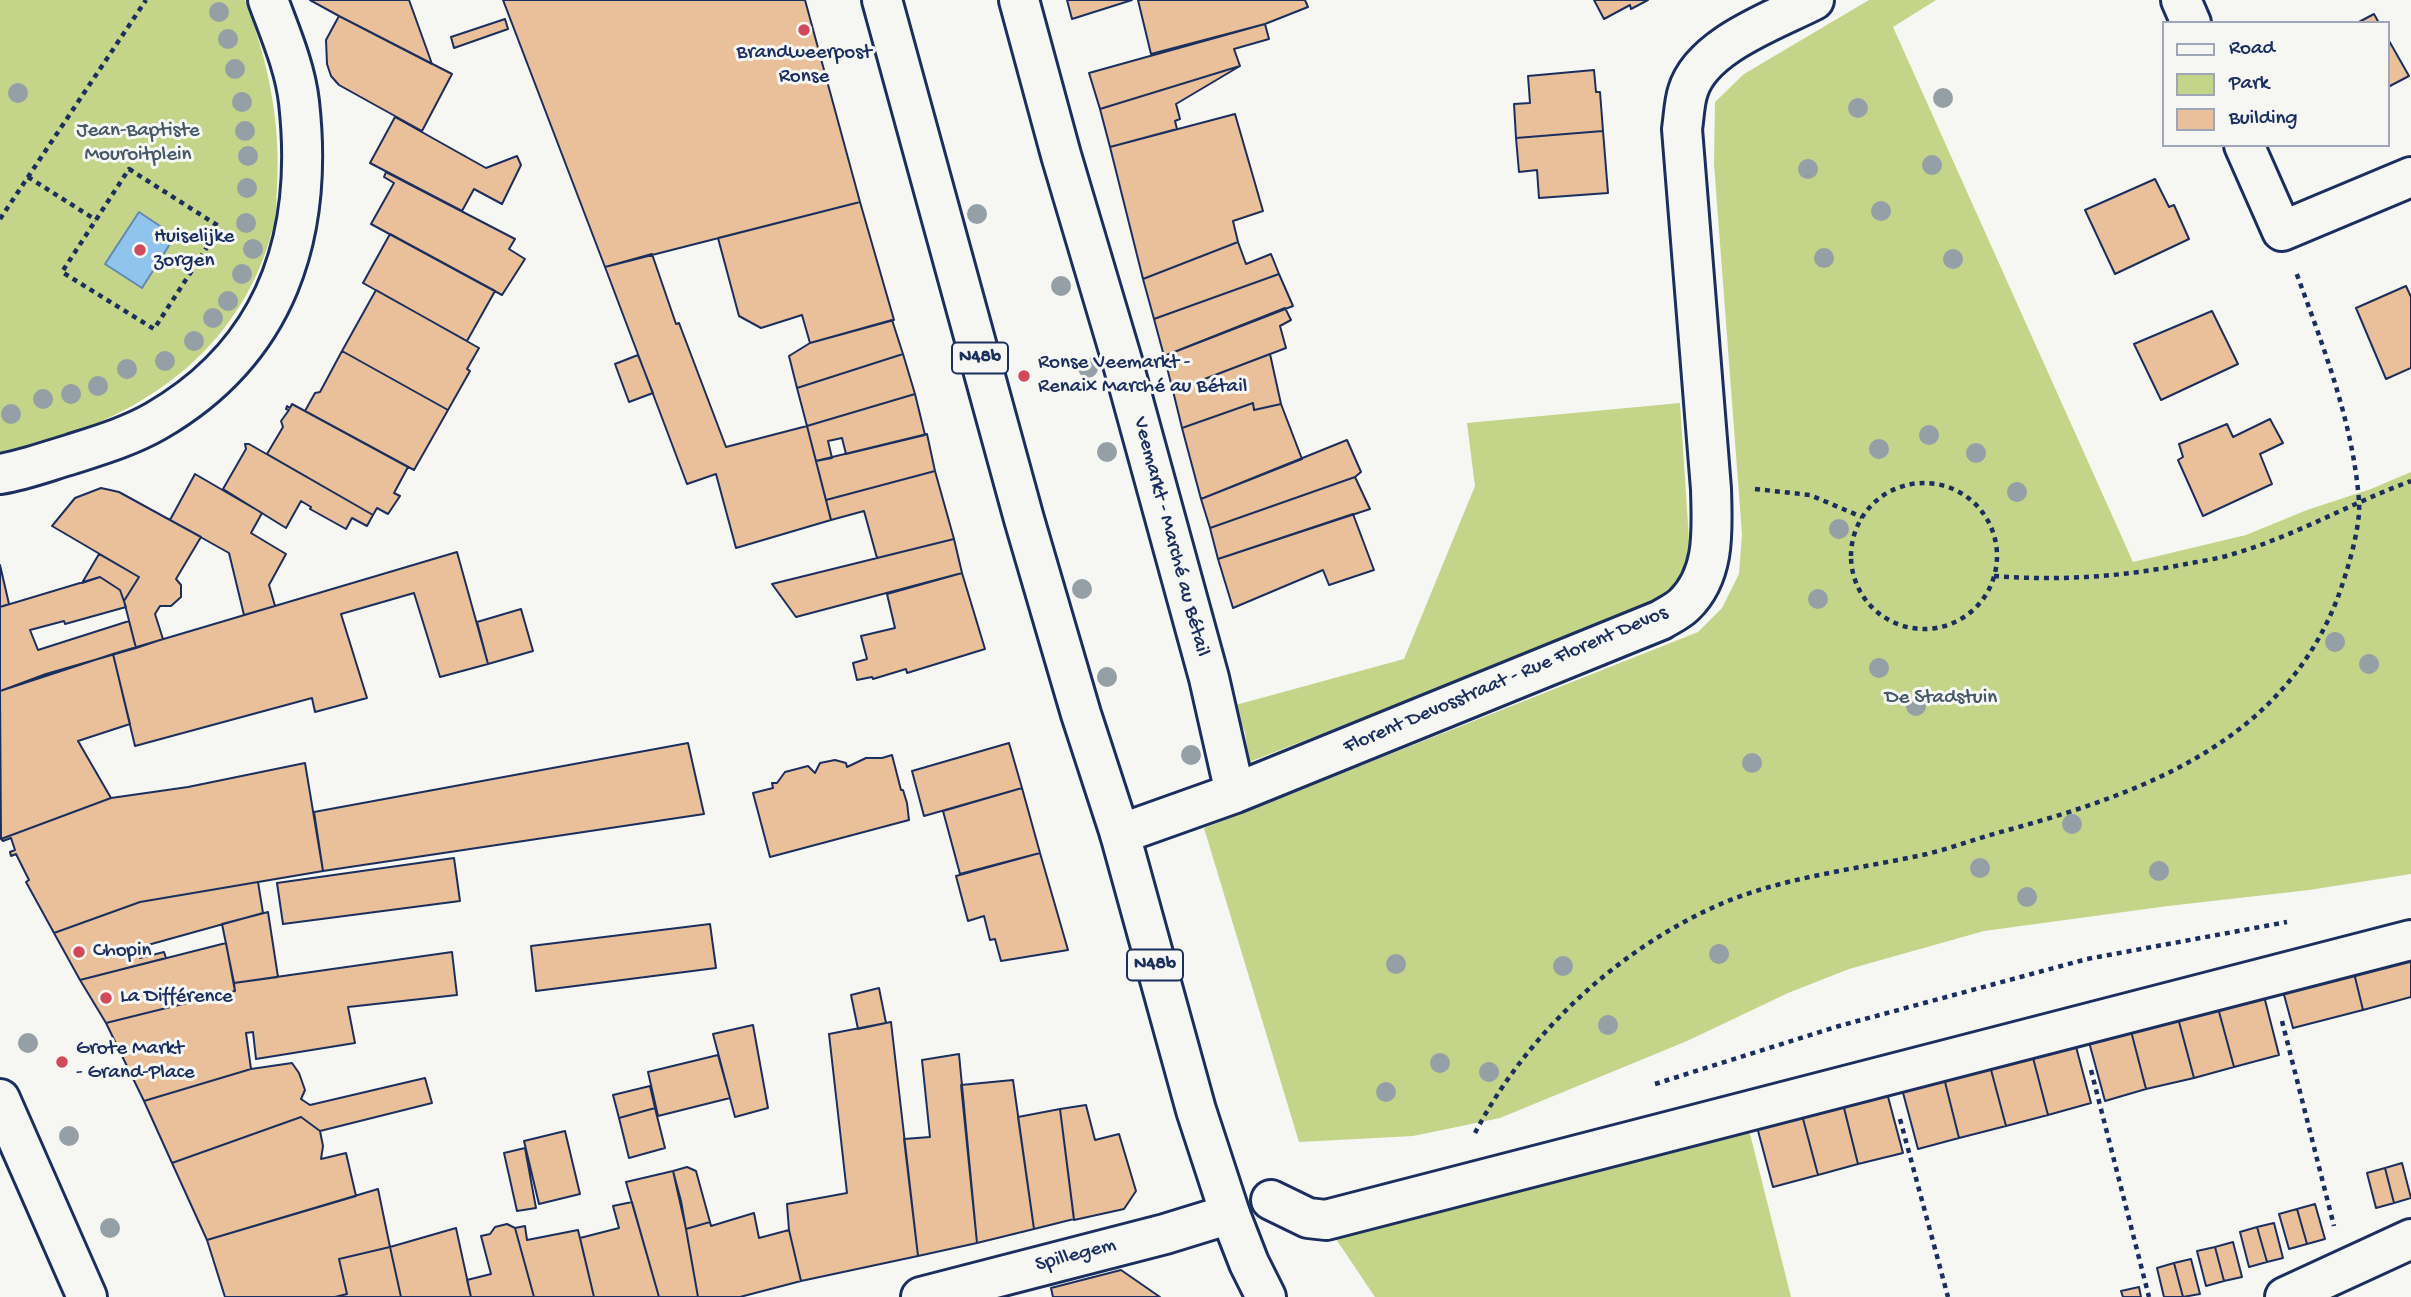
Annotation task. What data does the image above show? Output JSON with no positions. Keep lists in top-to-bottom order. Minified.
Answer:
{"streets":{"street":["N48b","Veemarkt - Marché au Bétail","Florent Devosstraat - Rue Florent Devos","Spillegem"]},"crossings":[["N48b","Florent Devosstraat - Rue Florent Devos"],["N48b","Spillegem"],["Veemarkt - Marché au Bétail","Florent Devosstraat - Rue Florent Devos"]],"parks":["Jean-Baptiste Mouroitplein","De Stadstuin"],"places":["Brandweerpost Ronse","Huiselijke zorgen","Ronse Veemarkt - Renaix Marché au Bétail","Chopin","La Différence","Grote Markt - Grand-Place"],"legend":["Road","Park","Building"]}
